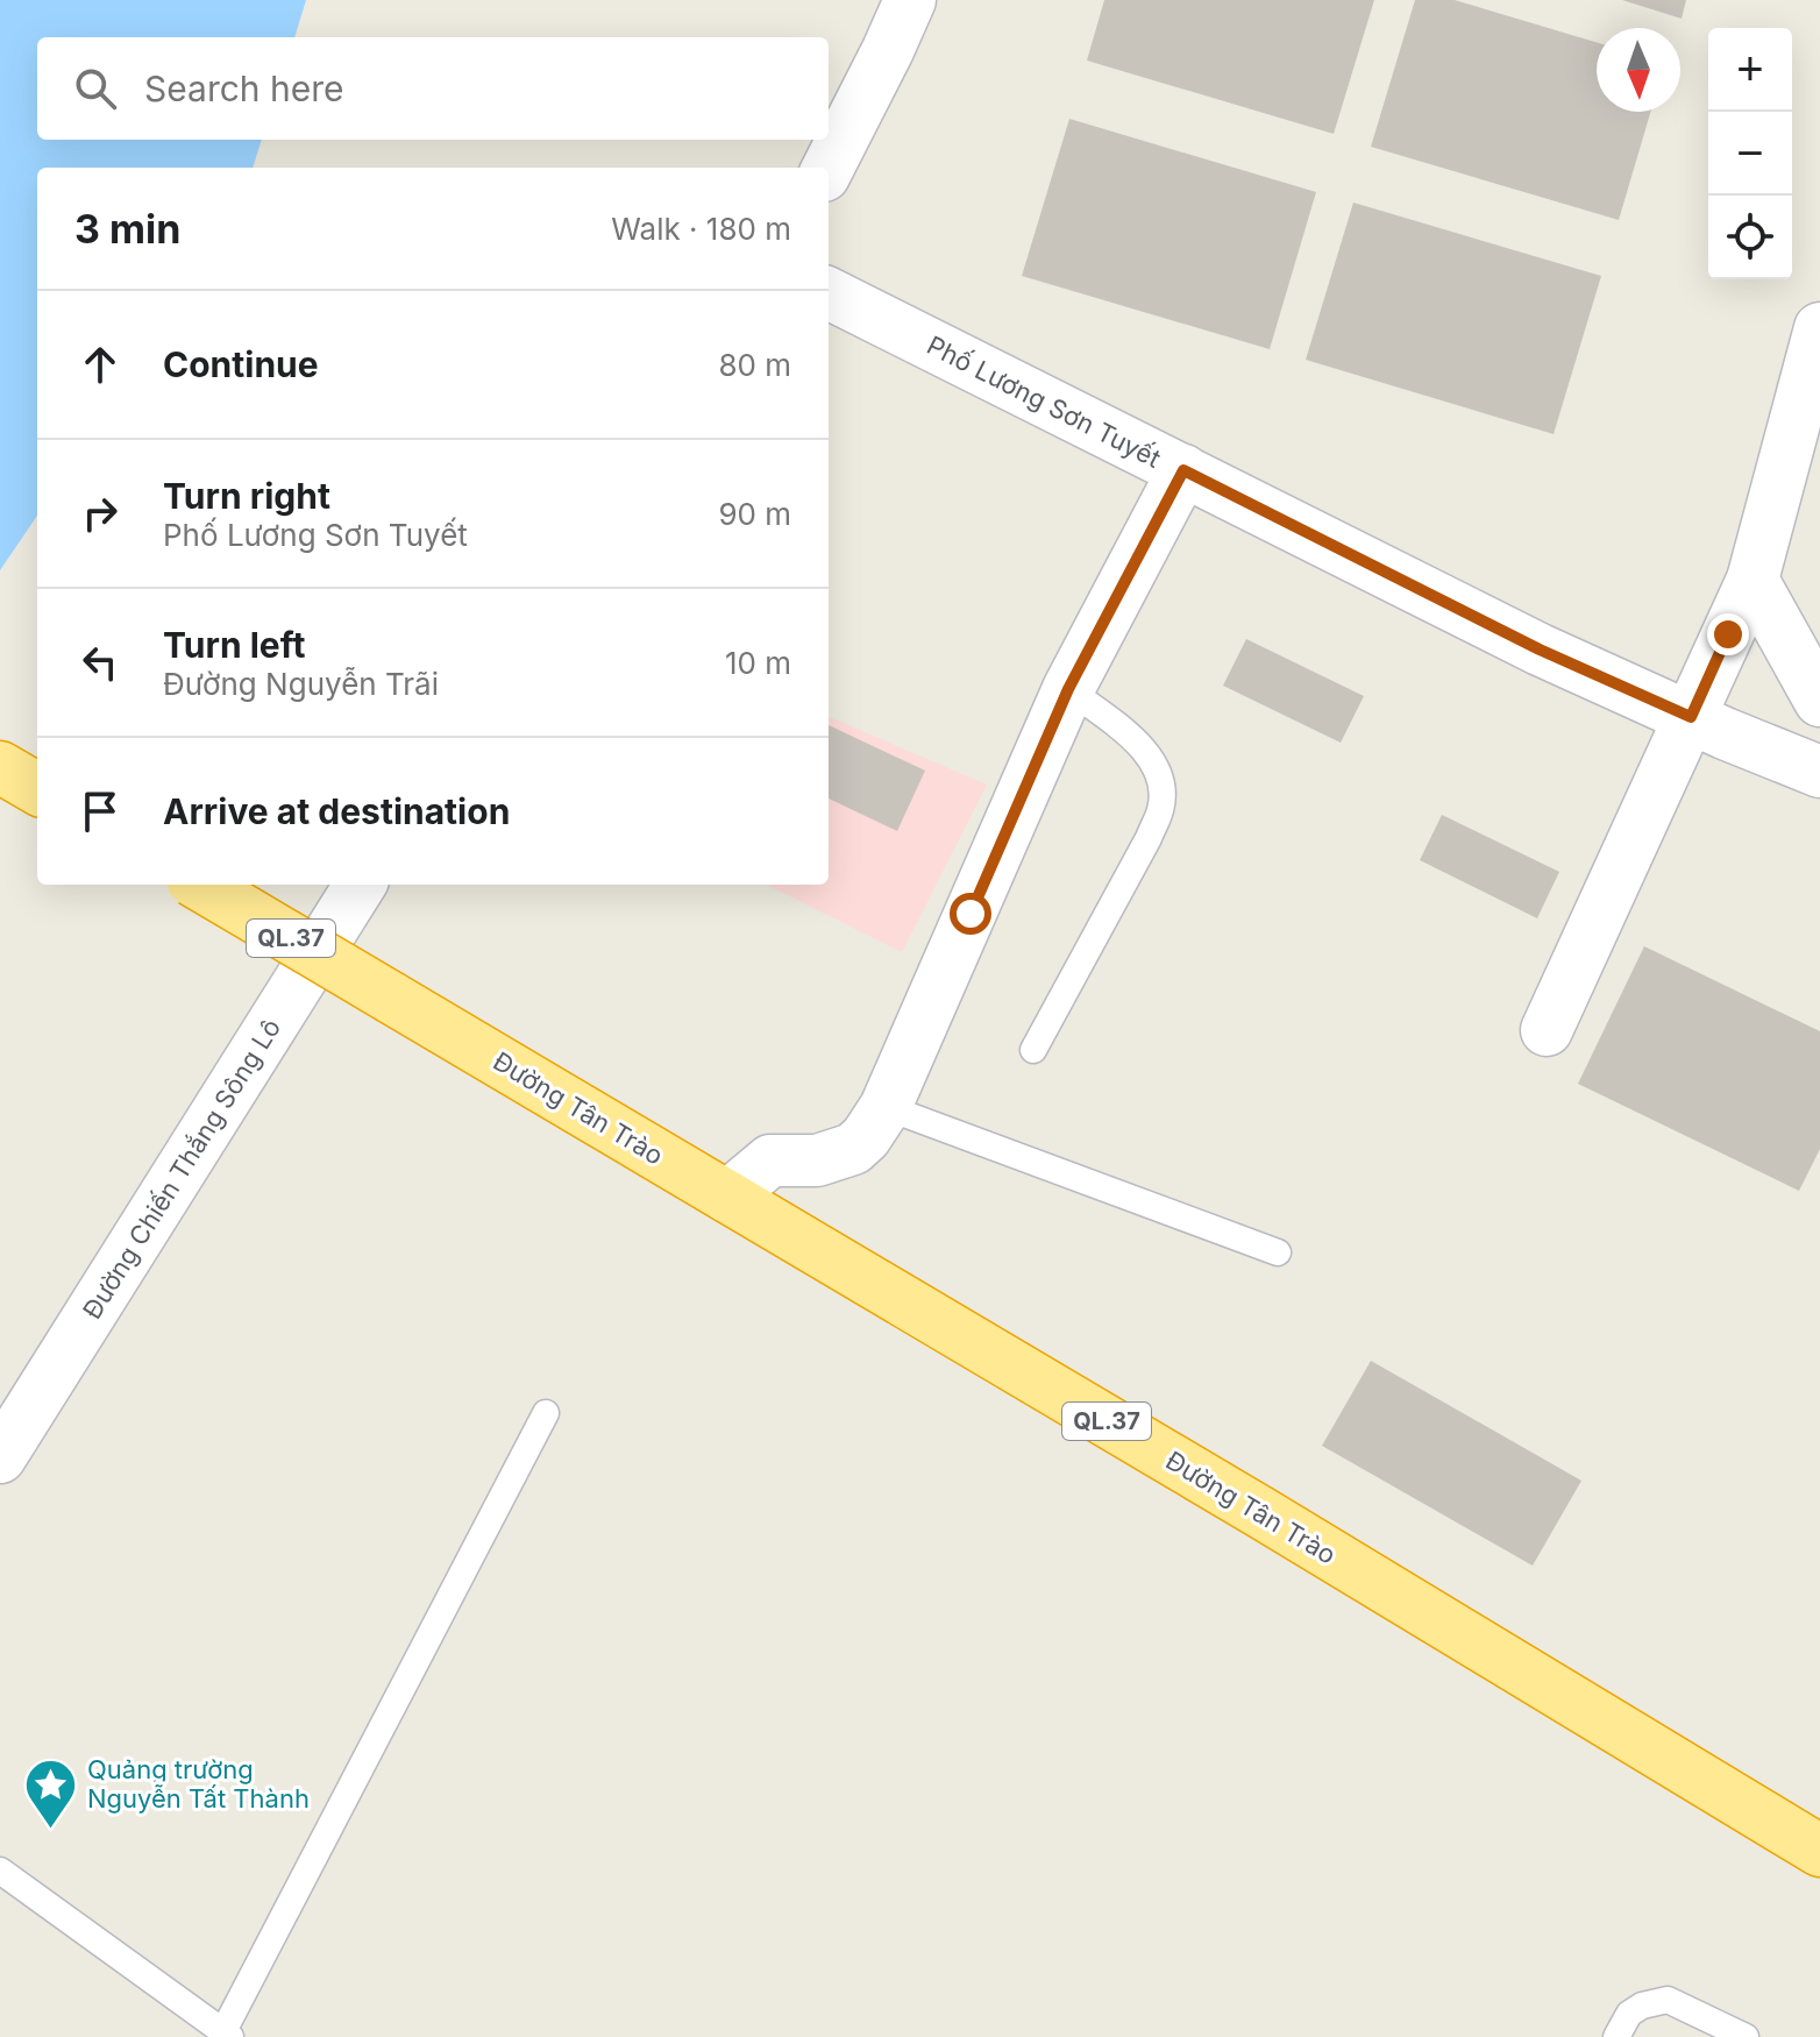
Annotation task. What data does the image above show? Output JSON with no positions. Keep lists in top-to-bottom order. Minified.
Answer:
{"streets":{"highway":["QL.37","Đường Tân Trào"],"street":["Phố Lương Sơn Tuyết","Đường Chiến Thắng Sông Lô"]},"places":{"place":["Quảng trường Nguyễn Tất Thành"]},"north":"bottom","page":{"map_buttons":["+","−"],"search":"Search here","heading":["3 min","Walk · 180 m"],"list":[["Continue","80 m"],["Turn right","Phố Lương Sơn Tuyết","90 m"],["Turn left","Đường Nguyễn Trãi","10 m"],"Arrive at destination"]}}
